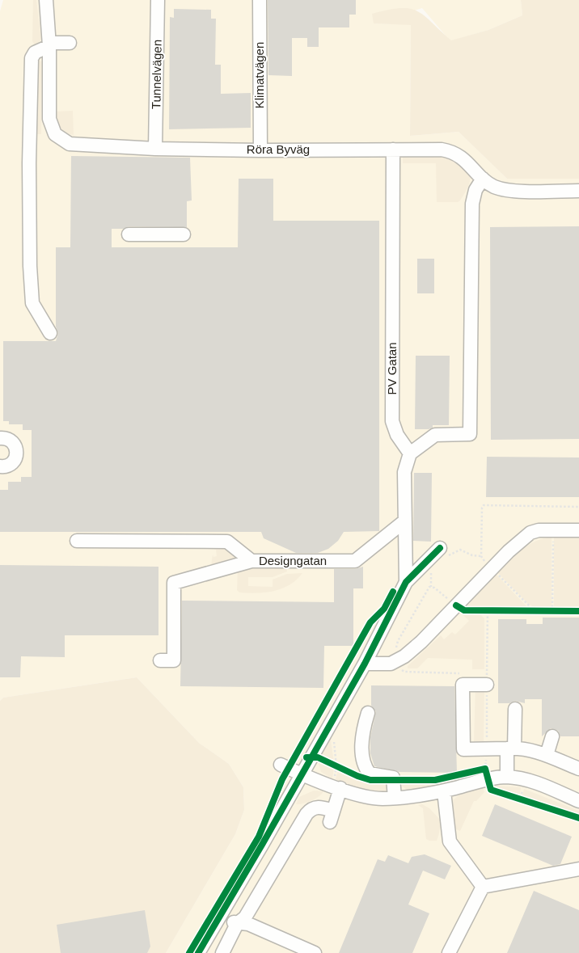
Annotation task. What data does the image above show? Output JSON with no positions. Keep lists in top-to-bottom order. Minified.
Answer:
{"streets":{"street":["Tunnelvägen","Klimatvägen","Röra Byväg","PV Gatan","Designgatan"]},"crossings":[["Tunnelvägen","Röra Byväg"],["Klimatvägen","Röra Byväg"],["Röra Byväg","PV Gatan"]]}
